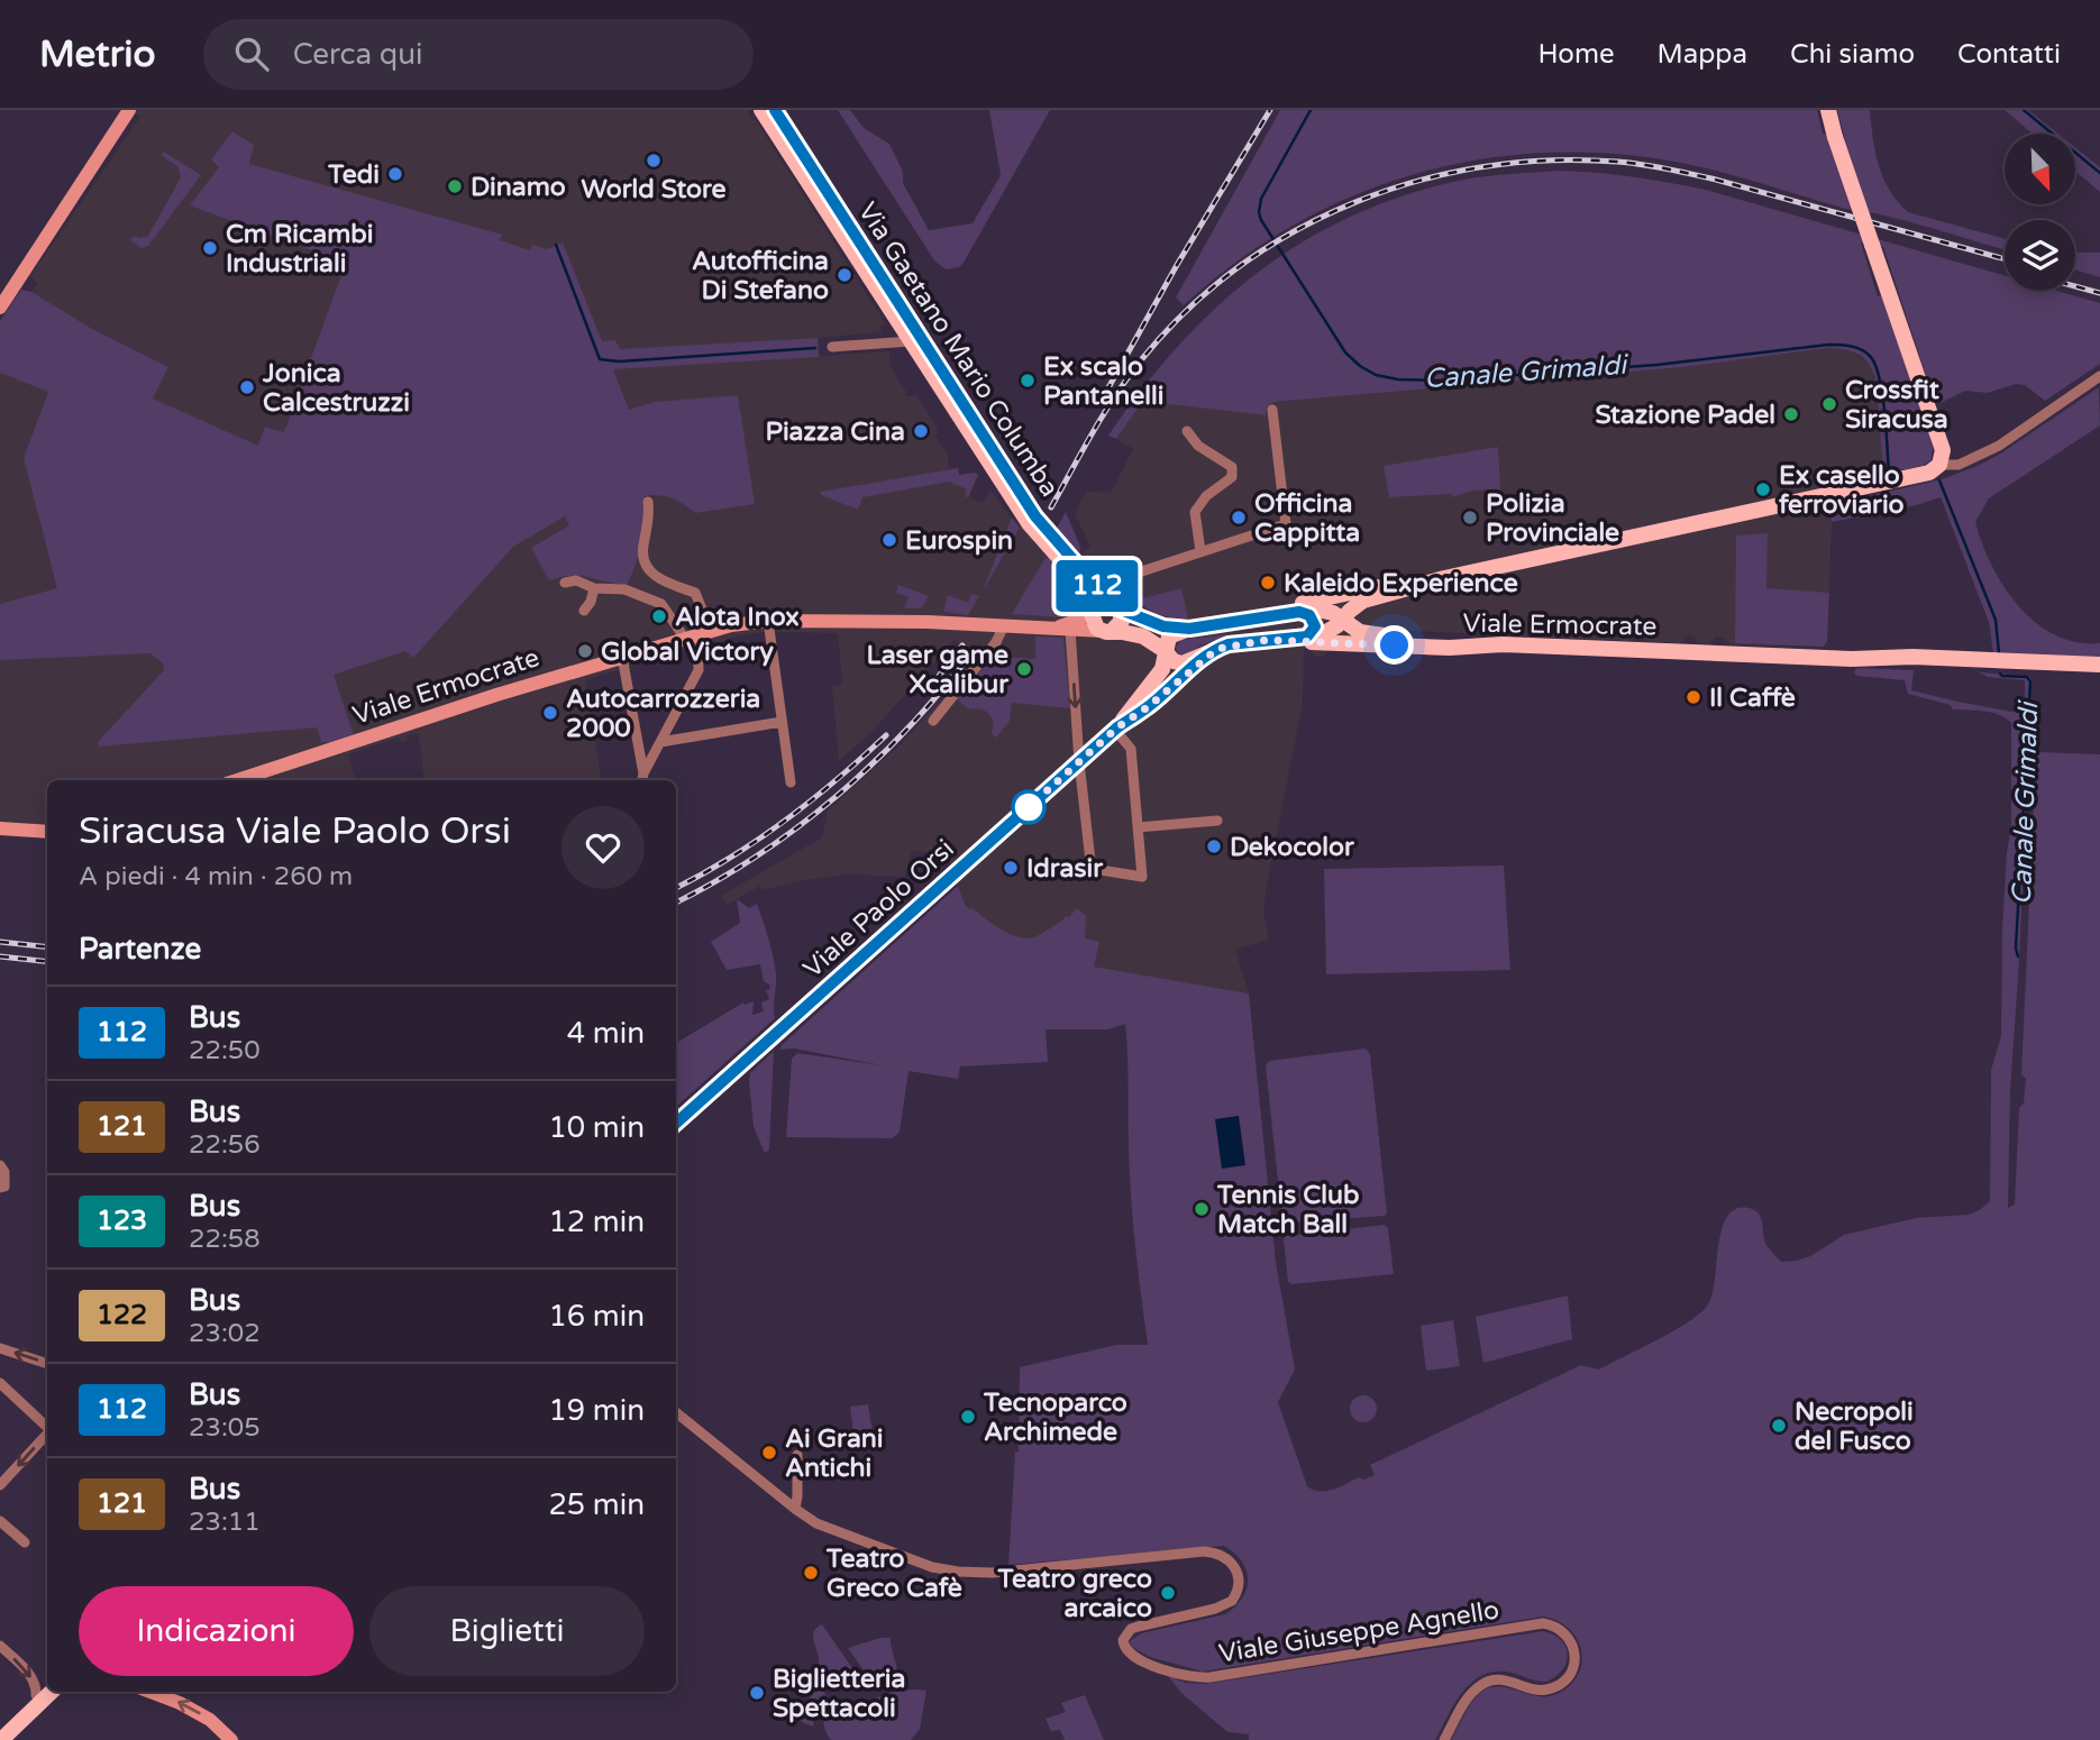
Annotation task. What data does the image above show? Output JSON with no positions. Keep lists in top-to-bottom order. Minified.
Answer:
{"streets":{"main road":["Via Gaetano Mario Columba","Viale Ermocrate","Viale Paolo Orsi"],"street":["Viale Giuseppe Agnello"]},"crossings":[["Via Gaetano Mario Columba","Viale Ermocrate"]],"water":["Canale Grimaldi"],"places":["World Store","Tedi","Dinamo","Cm Ricambi Industriali","Autofficina Di Stefano","Ex scalo Pantanelli","Jonica Calcestruzzi","Crossfit Siracusa","Stazione Padel","Piazza Cina","Ex casello ferroviario","Officina Cappitta","Polizia Provinciale","Eurospin","Kaleido Experience","Alota Inox","Global Victory","Laser game Xcalibur","Il Caffè","Autocarrozzeria 2000","Dekocolor","Idrasir","Tennis Club Match Ball","Tecnoparco Archimede","Necropoli del Fusco","Ai Grani Antichi","Teatro Greco Cafè","Teatro greco arcaico","Biglietteria Spettacoli"],"lines":["bus line 112"],"north":"bottom right","page":{"header":"Metrio","search":"Cerca qui","nav":["Home","Mappa","Chi siamo","Contatti"],"on_map":"112","heading":[["Siracusa Viale Paolo Orsi","A piedi · 4 min · 260 m"],"Partenze"],"list":[{"mark":"112","name":"Bus","note":"22:50","value":"4 min"},{"mark":"121","name":"Bus","note":"22:56","value":"10 min"},{"mark":"123","name":"Bus","note":"22:58","value":"12 min"},{"mark":"122","name":"Bus","note":"23:02","value":"16 min"},{"mark":"112","name":"Bus","note":"23:05","value":"19 min"},{"mark":"121","name":"Bus","note":"23:11","value":"25 min"}],"buttons":["Indicazioni","Biglietti"]}}
